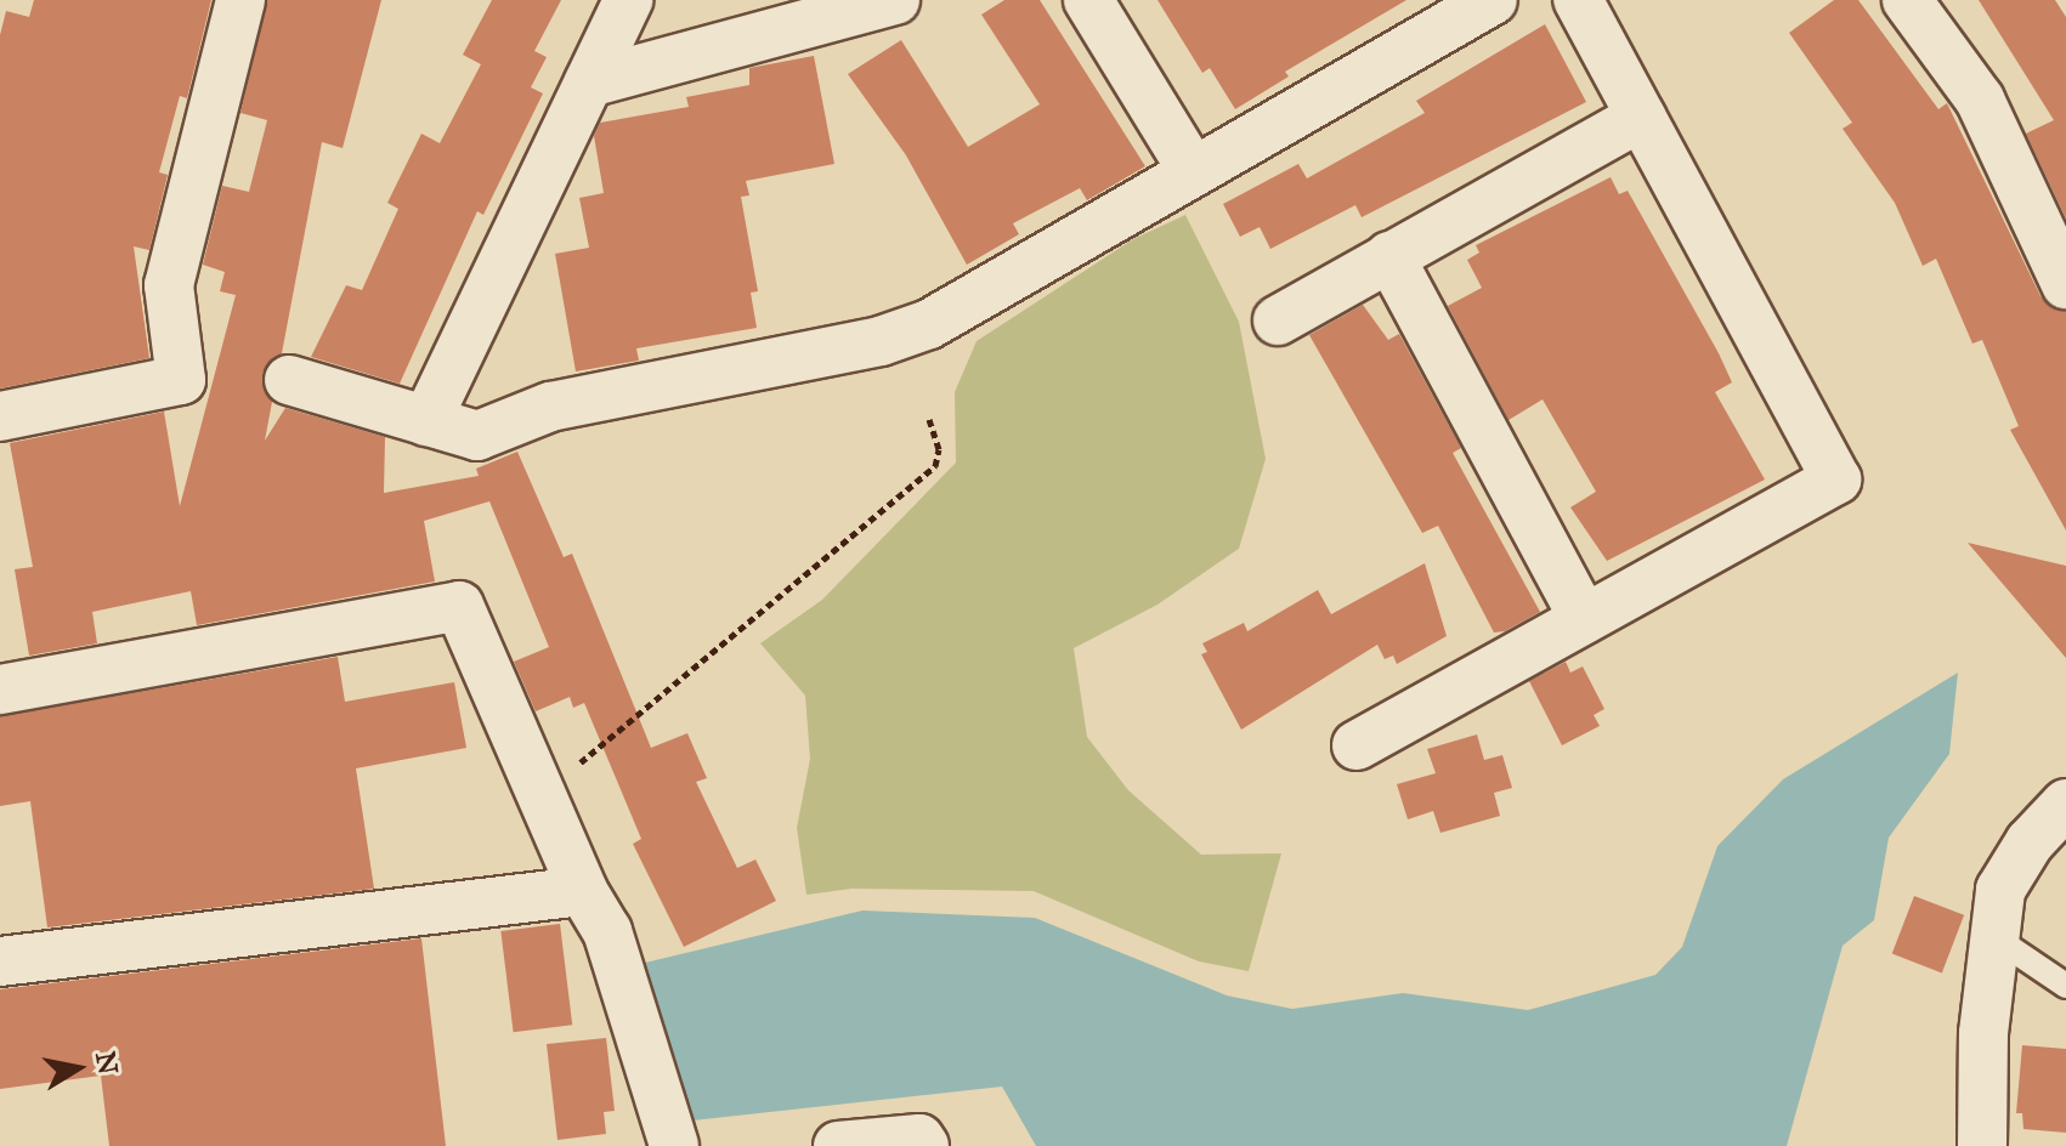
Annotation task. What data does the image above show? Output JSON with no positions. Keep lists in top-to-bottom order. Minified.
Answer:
{"north":"right"}
